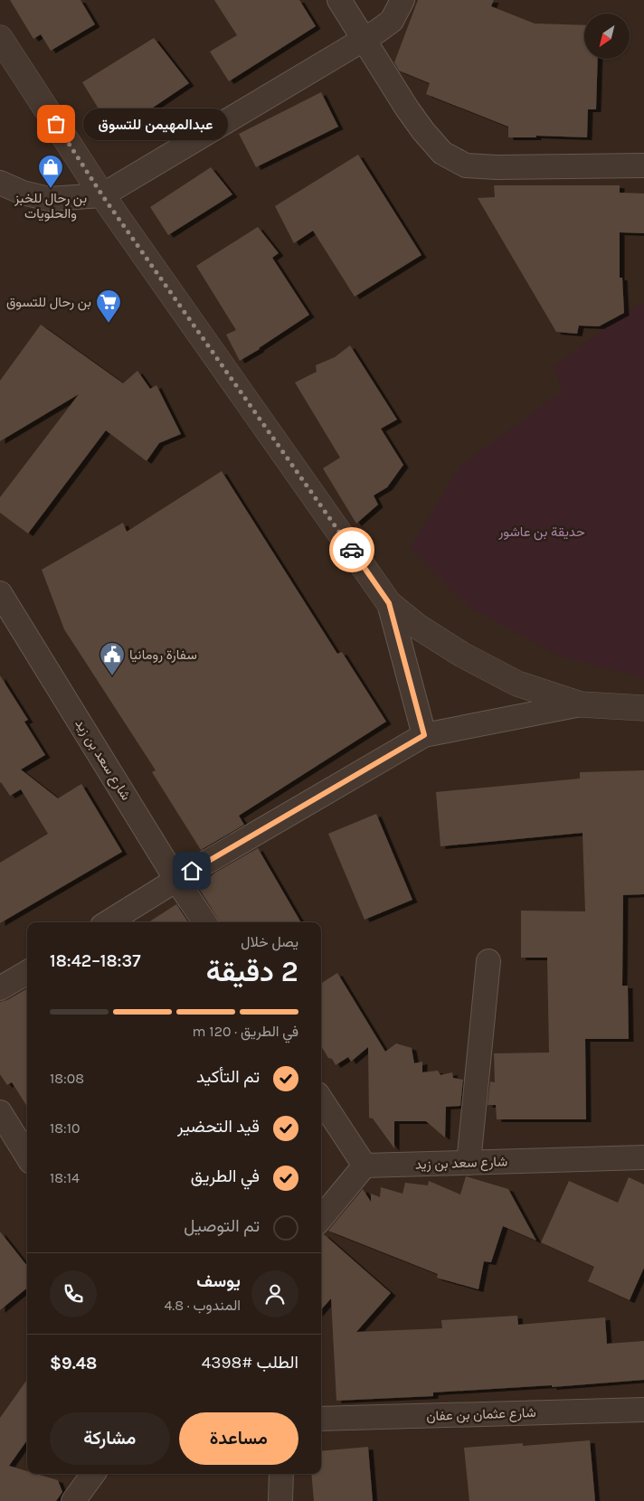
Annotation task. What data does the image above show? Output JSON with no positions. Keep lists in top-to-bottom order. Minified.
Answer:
{"streets":{"street":["شارع سعد بن زيد","شارع عثمان بن عفان"]},"parks":["حديقة بن عاشور"],"places":{"other":["عبدالمهيمن للتسوق"],"shop":["بن رحال للخبز والحلويات"],"supermarket":["بن رحال للتسوق"],"public building":["سفارة رومانيا"]},"north":"bottom left","page":{"bubble":"عبدالمهيمن للتسوق","heading":["2 دقيقة","يصل خلال","18:37–18:42"],"panel":["يوسف","المندوب · 4.8","الطلب #4398","$9.48"],"bar":"في الطريق · 120 m","list":[["تم التأكيد","18:08"],["قيد التحضير","18:10"],["في الطريق","18:14"],"تم التوصيل"],"buttons":["مساعدة","مشاركة"]}}
